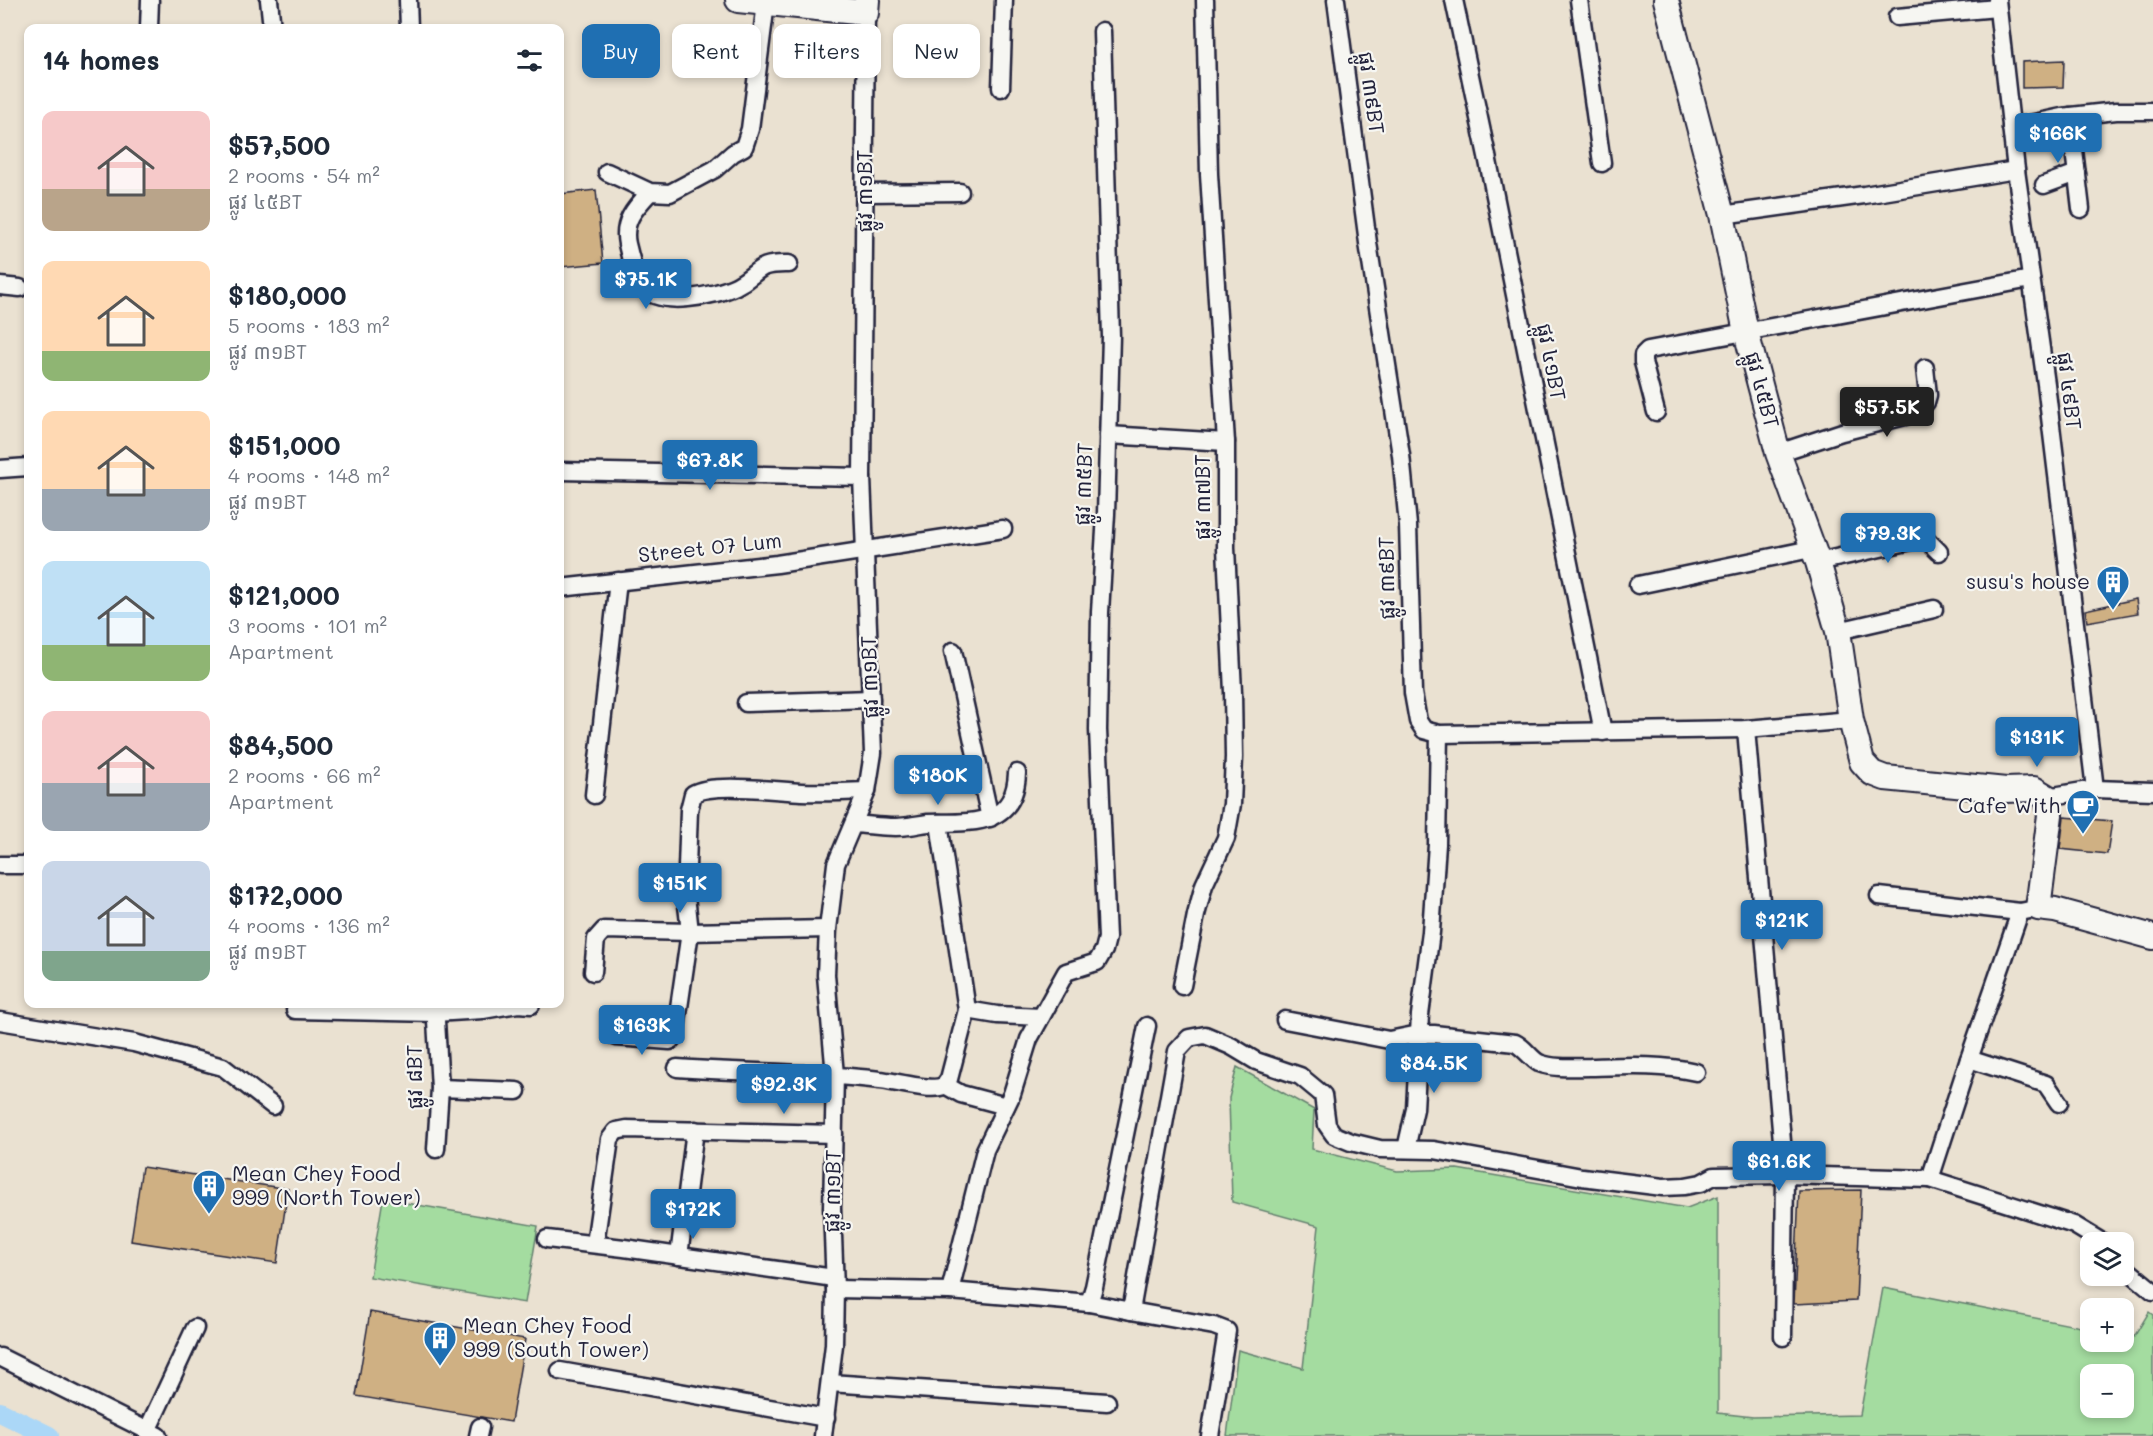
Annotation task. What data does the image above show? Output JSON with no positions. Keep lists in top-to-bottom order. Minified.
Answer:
{"streets":{"street":["ផ្លូវ ៣៩BT","ផ្លូវ ៣១BT","ផ្លូវ ៤១BT","ផ្លូវ ៤៥BT","ផ្លូវ ៤៩BT","ផ្លូវ ៣៥BT","ផ្លូវ ៣៧BT","Street 07 Lum","ផ្លូវ ៨BT"]},"crossings":[["ផ្លូវ ៣១BT","Street 07 Lum"]],"places":{"building":["susu's house","Mean Chey Food 999 (North Tower)","Mean Chey Food 999 (South Tower)"],"cafe":["Cafe With"]},"page":{"chip":["Buy","Rent","Filters","New"],"heading":"14 homes","list":[{"name":"$57,500","note":"2 rooms · 54 m² · ផ្លូវ ៤៥BT"},{"name":"$180,000","note":"5 rooms · 183 m² · ផ្លូវ ៣១BT"},{"name":"$151,000","note":"4 rooms · 148 m² · ផ្លូវ ៣១BT"},{"name":"$121,000","note":"3 rooms · 101 m² · Apartment"},{"name":"$84,500","note":"2 rooms · 66 m² · Apartment"},{"name":"$172,000","note":"4 rooms · 136 m² · ផ្លូវ ៣១BT"}],"price":["$166K","$75.1K","$57.5K","$67.8K","$79.3K","$131K","$180K","$151K","$121K","$163K","$84.5K","$92.3K","$61.6K","$172K"],"map_buttons":["+","−"]}}
